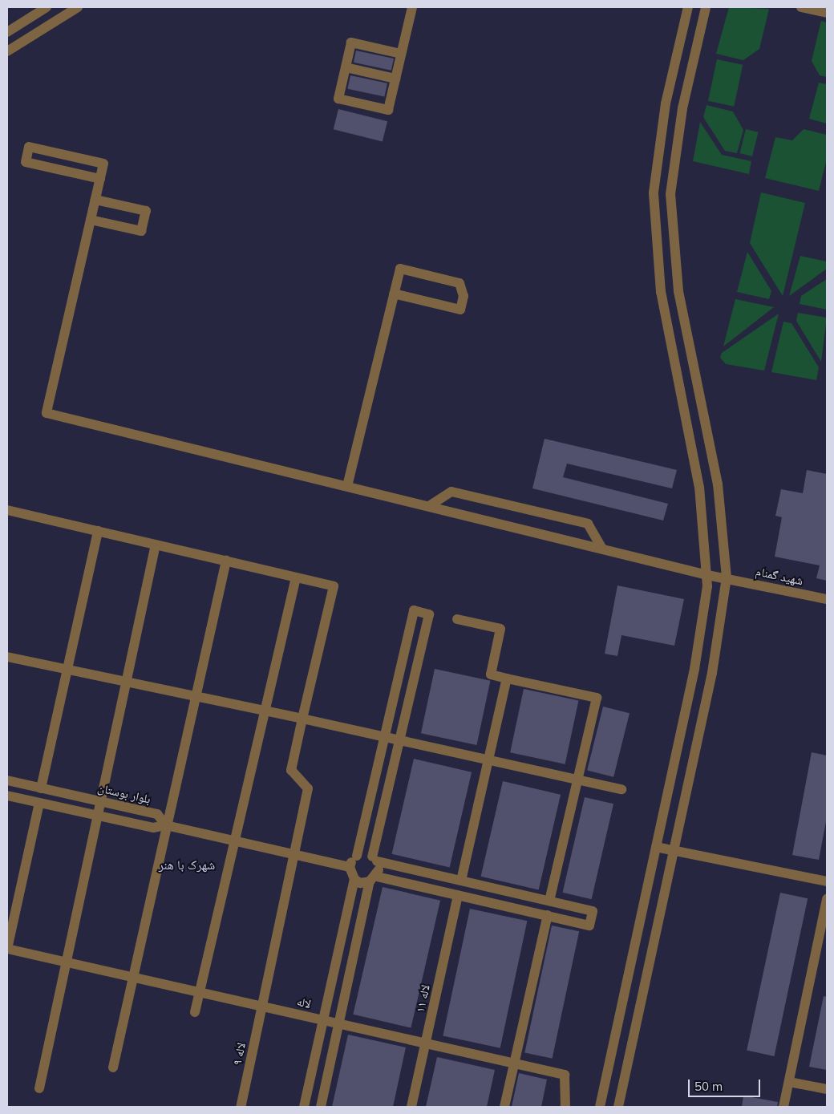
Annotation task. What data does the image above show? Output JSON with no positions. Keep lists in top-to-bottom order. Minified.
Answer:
{"streets":{"street":["شهید گمنام","بلوار بوستان","لاله ۱۱","لاله","لاله ۹"]},"crossings":[["لاله ۱۱","لاله"],["لاله","لاله ۹"]],"districts":["شهرک با هنر"],"scale_bar":"50 m"}
